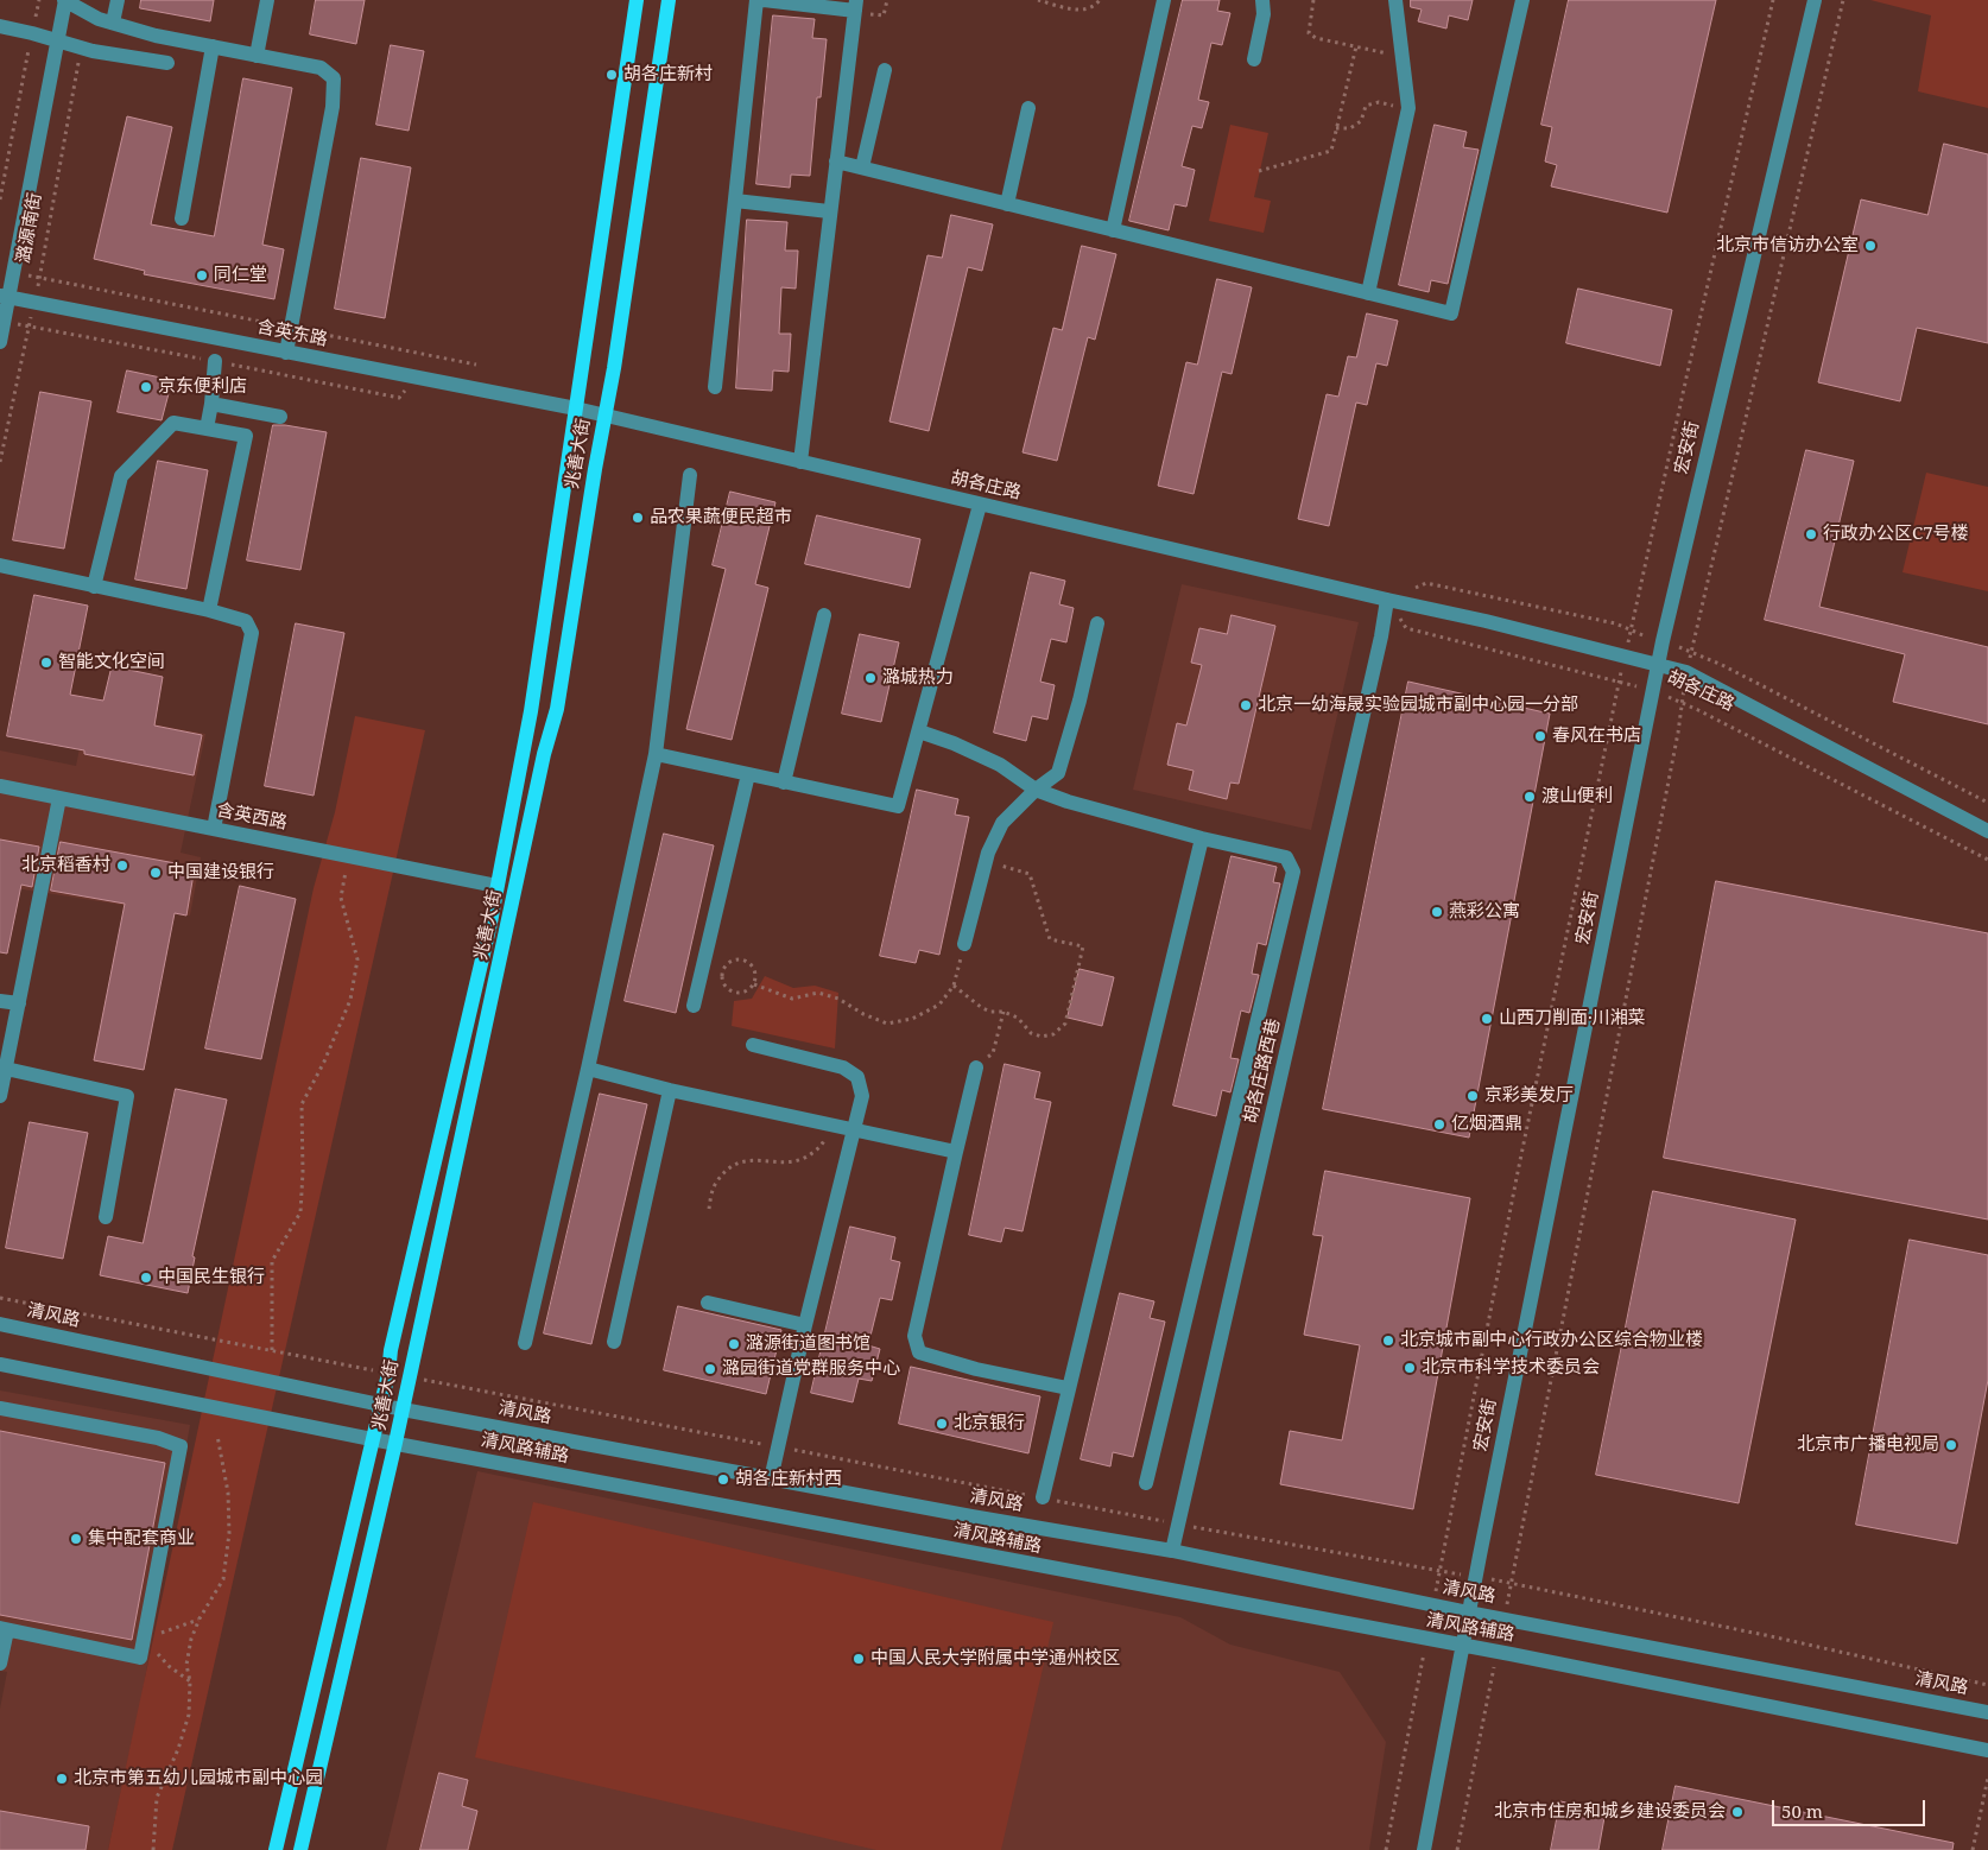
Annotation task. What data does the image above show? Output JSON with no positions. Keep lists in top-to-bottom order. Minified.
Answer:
{"streets":{"main road":["兆善大街"],"street":["潞源南街","含英东路","宏安街","胡各庄路","含英西路","胡各庄路西巷","清风路","清风路辅路"]},"crossings":[["潞源南街","含英东路"],["含英东路","兆善大街"],["含英东路","胡各庄路"],["宏安街","胡各庄路"],["宏安街","清风路"],["宏安街","清风路辅路"],["兆善大街","胡各庄路"],["兆善大街","含英西路"],["兆善大街","清风路"],["兆善大街","清风路辅路"],["胡各庄路","胡各庄路西巷"],["胡各庄路西巷","清风路"]],"places":["胡各庄新村","北京市信访办公室","同仁堂","京东便利店","品农果蔬便民超市","行政办公区C7号楼","智能文化空间","潞城热力","北京一幼海晟实验园城市副中心园一分部","春风在书店","渡山便利","北京稻香村","中国建设银行","燕彩公寓","山西刀削面·川湘菜","京彩美发厅","亿烟酒鼎","中国民生银行","北京城市副中心行政办公区综合物业楼","潞源街道图书馆","北京市科学技术委员会","潞园街道党群服务中心","北京银行","北京市广播电视局","胡各庄新村西","集中配套商业","中国人民大学附属中学通州校区","北京市第五幼儿园城市副中心园","北京市住房和城乡建设委员会"],"scale_bar":"50 m"}
